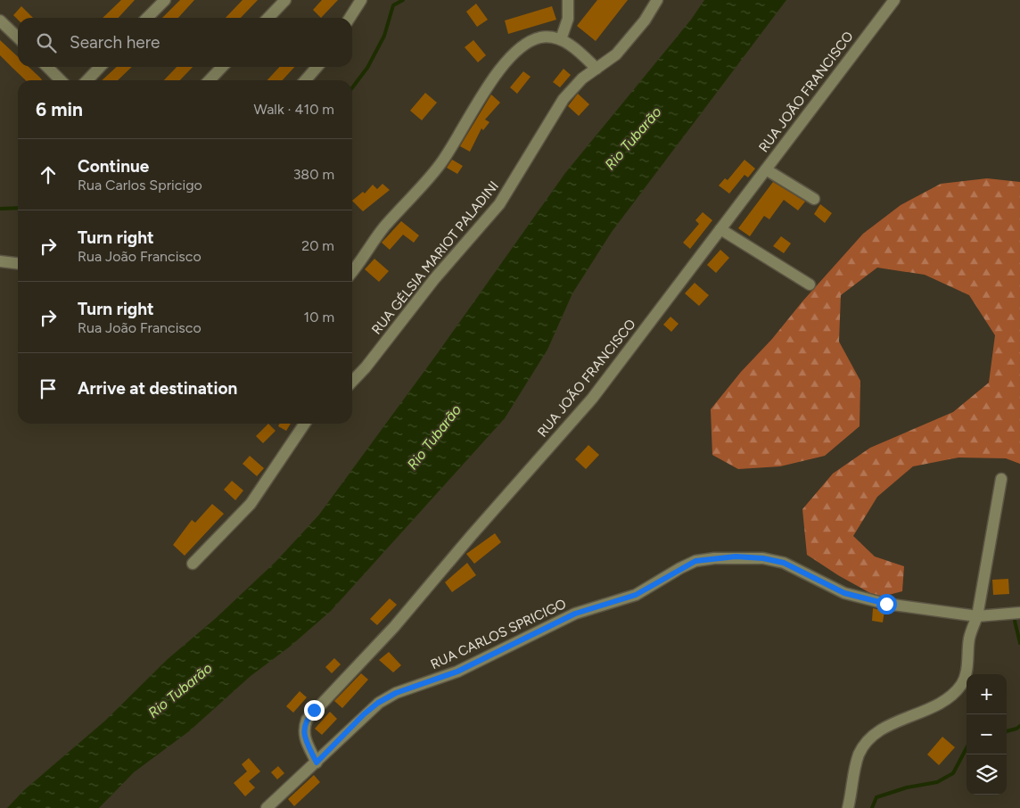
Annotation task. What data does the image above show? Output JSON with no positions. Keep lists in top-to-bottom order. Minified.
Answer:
{"streets":{"street":["RUA JOÃO FRANCISCO","RUA GÉLSIA MARIOT PALADINI","RUA CARLOS SPRICIGO"]},"crossings":[["RUA JOÃO FRANCISCO","RUA CARLOS SPRICIGO"]],"water":["Rio Tubarão"],"page":{"search":"Search here","heading":["6 min","Walk · 410 m"],"list":[["Continue","Rua Carlos Spricigo","380 m"],["Turn right","Rua João Francisco","20 m"],["Turn right","Rua João Francisco","10 m"],"Arrive at destination"],"map_buttons":["+","−"]}}
